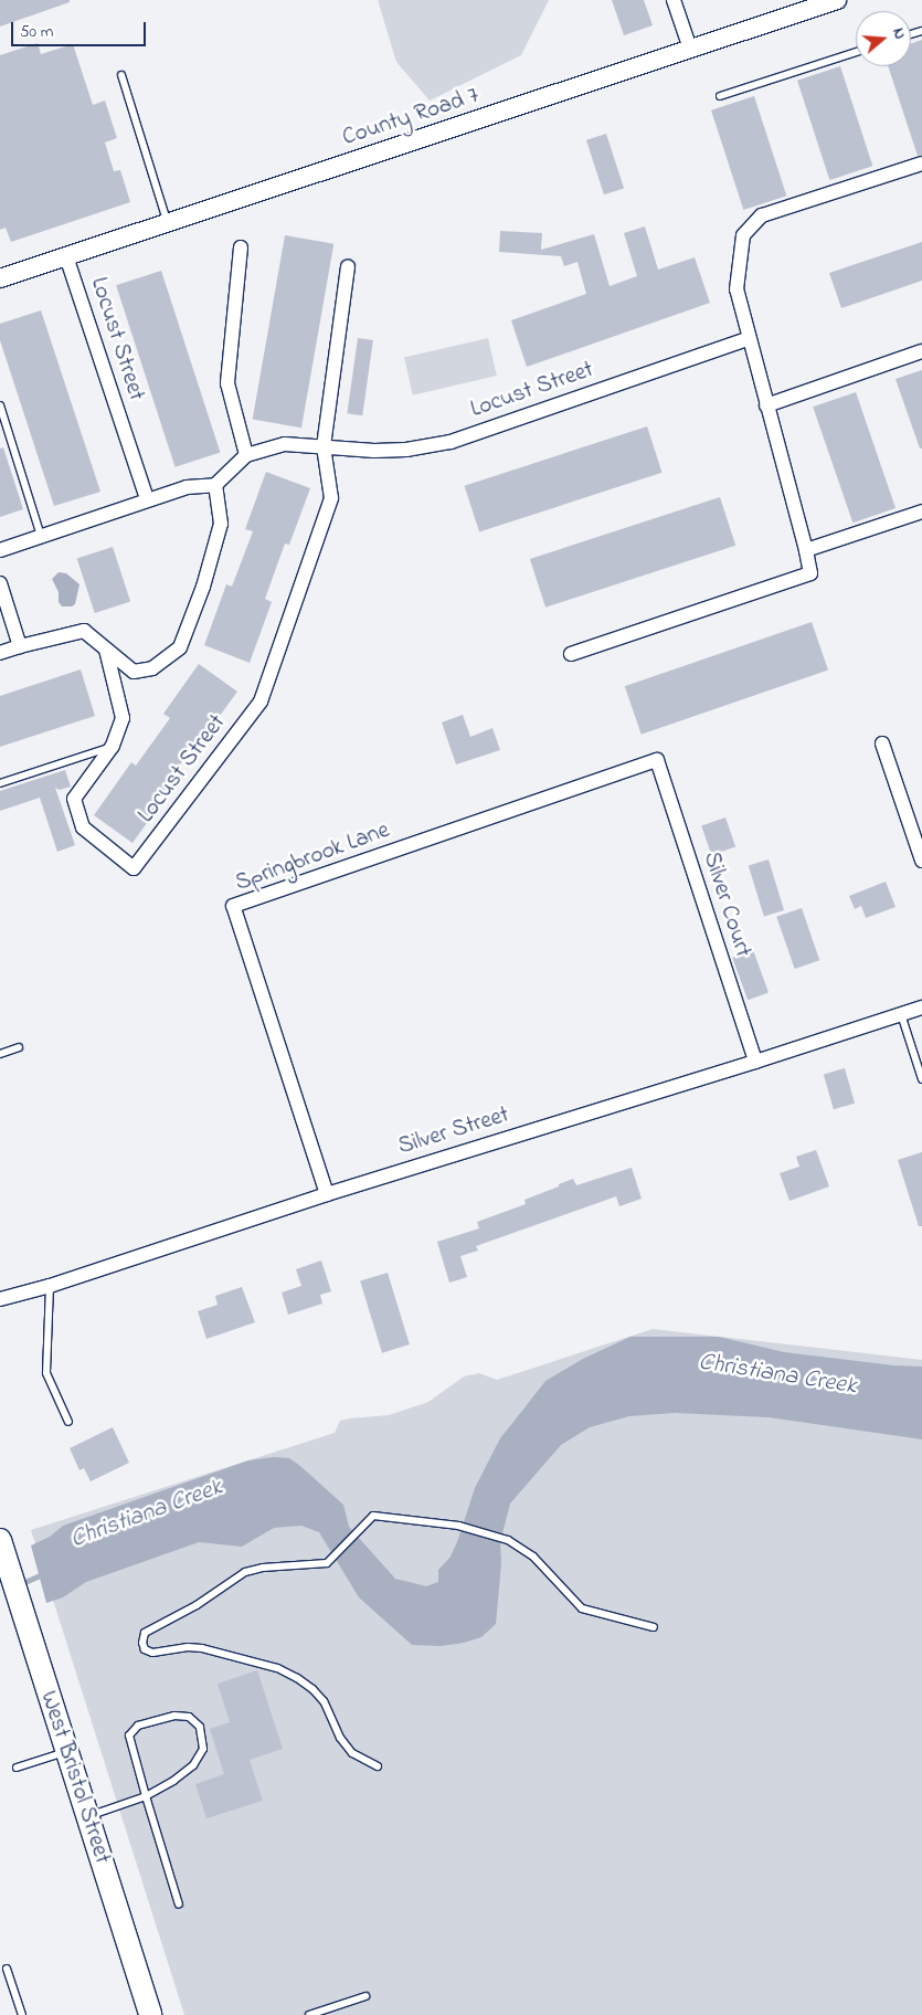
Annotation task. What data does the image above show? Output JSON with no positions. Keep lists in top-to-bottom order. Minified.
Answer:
{"streets":{"main road":["West Bristol Street"],"street":["County Road 7","Locust Street","Springbrook Lane","Silver Court","Silver Street"]},"crossings":[["County Road 7","Locust Street"],["Springbrook Lane","Silver Court"],["Springbrook Lane","Silver Street"],["Silver Court","Silver Street"]],"water":["Christiana Creek"],"scale_bar":"50 m","north":"right"}
